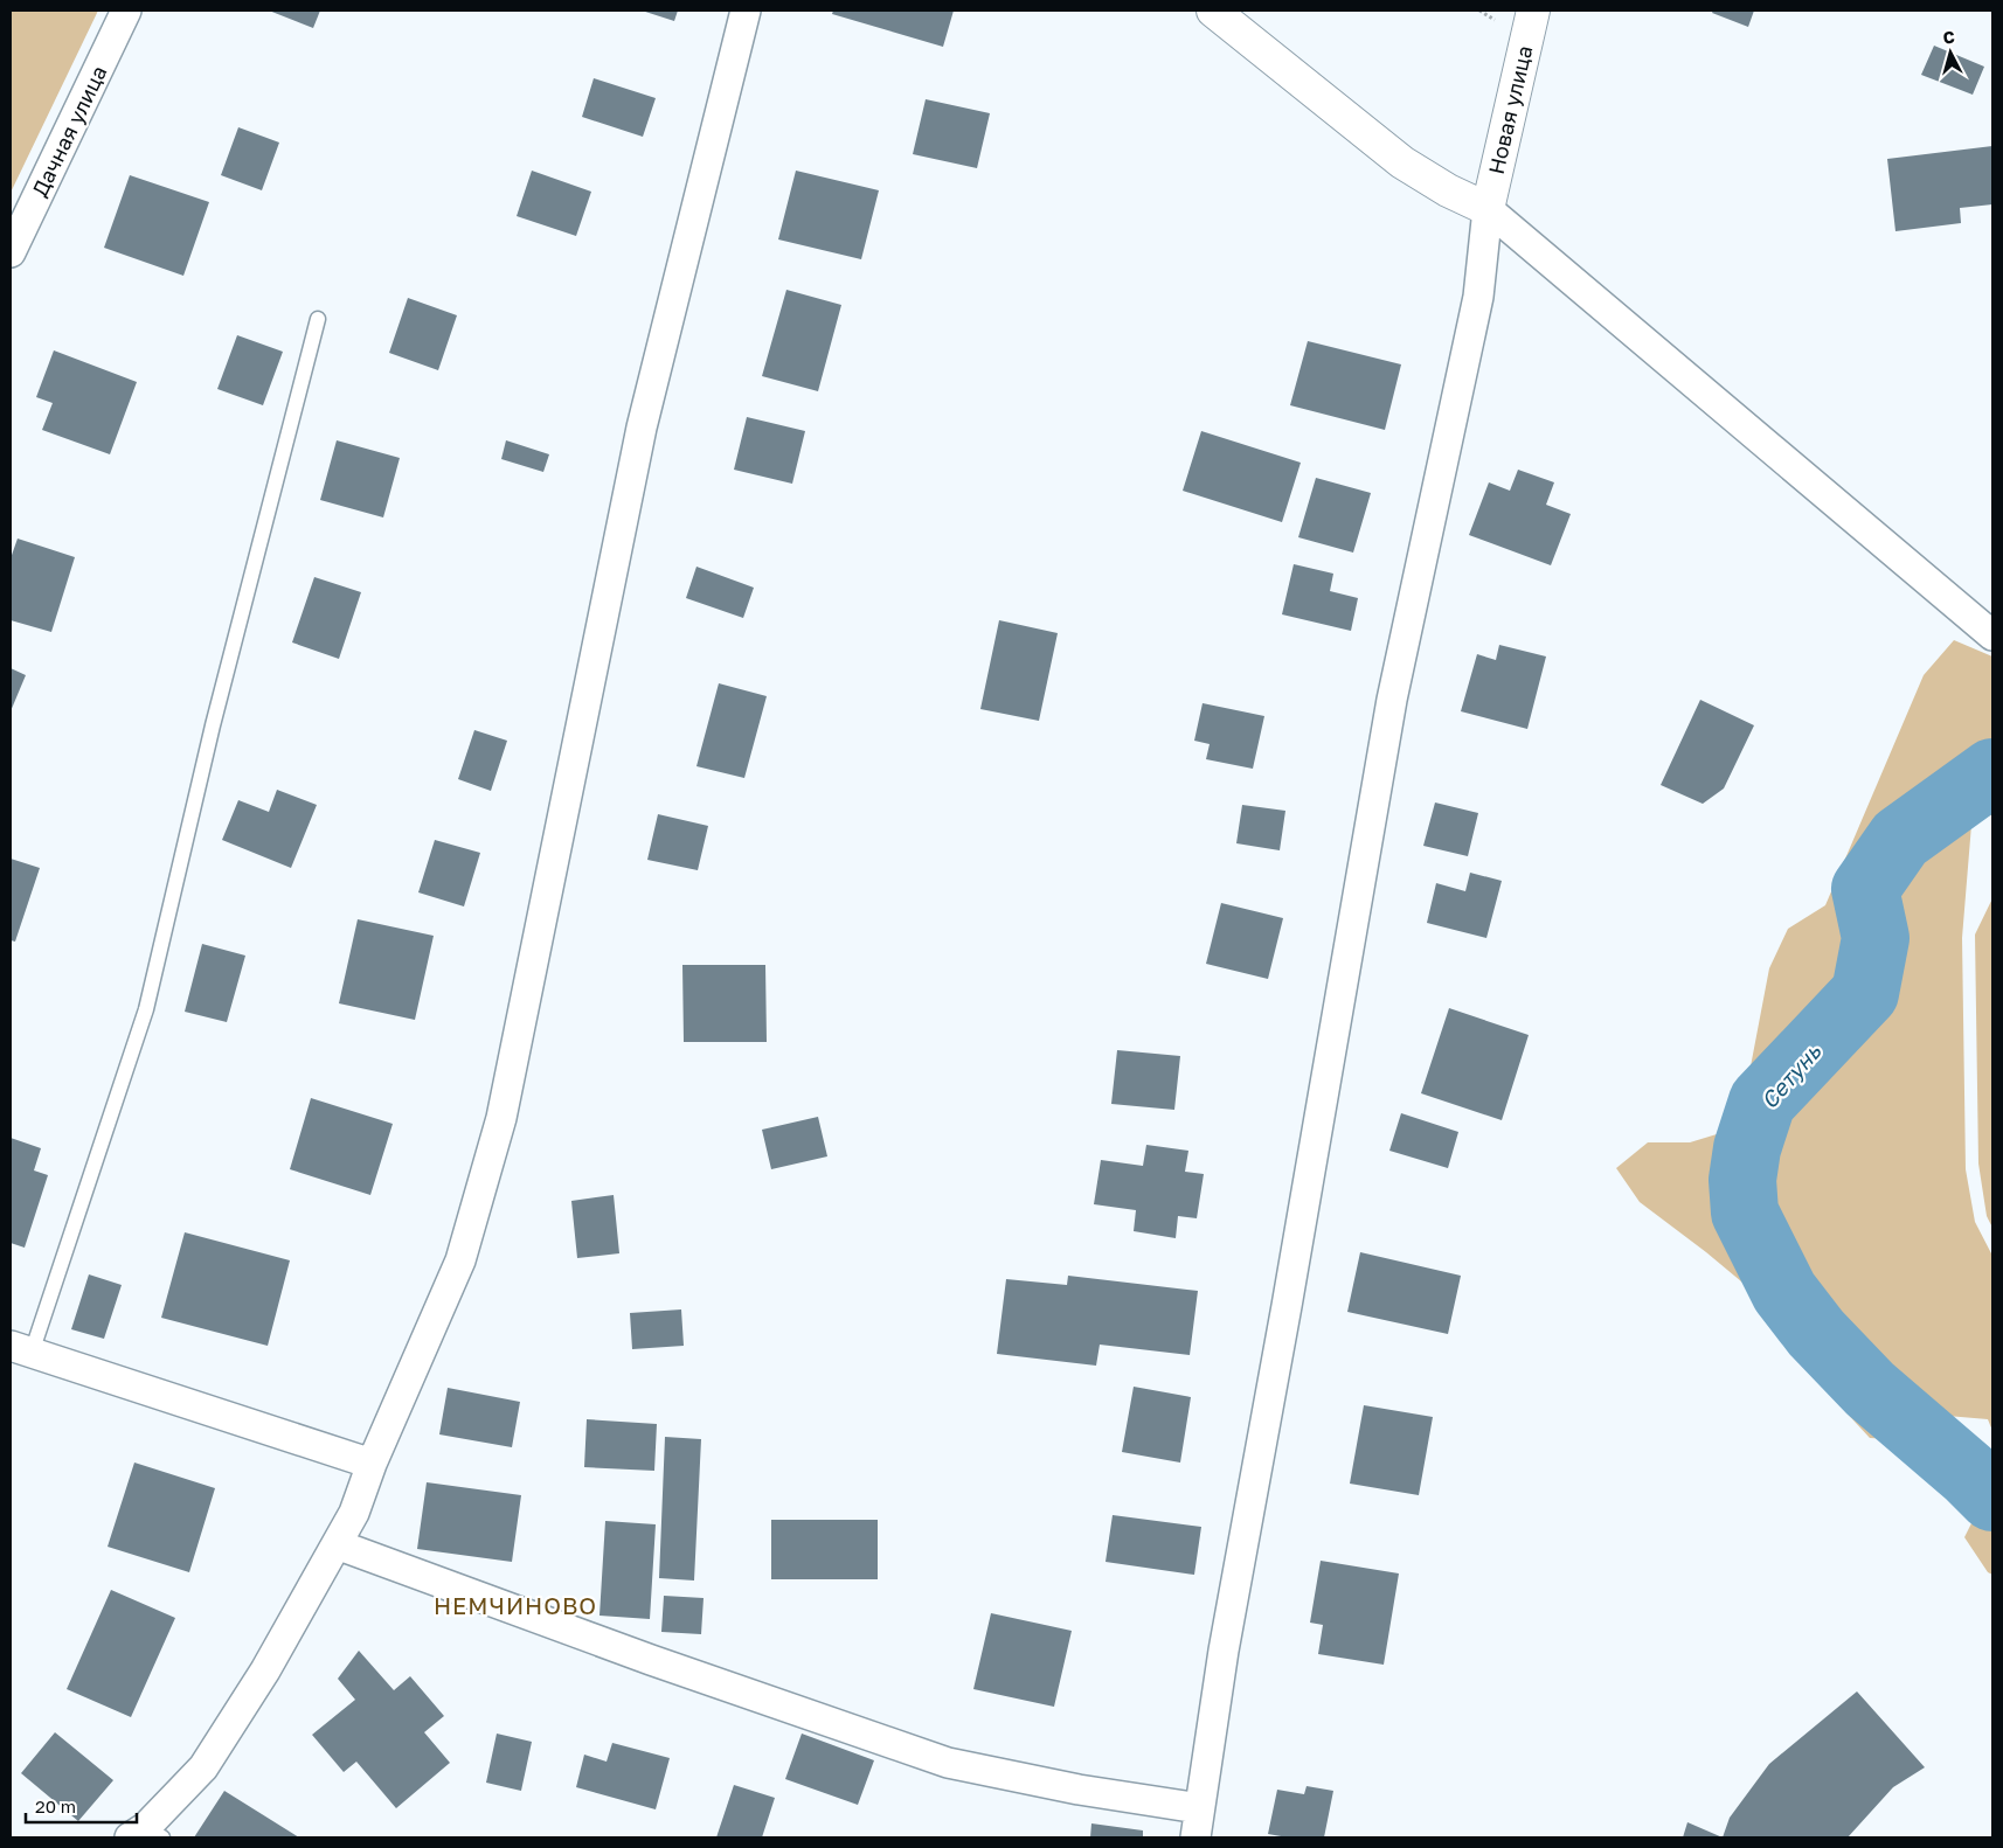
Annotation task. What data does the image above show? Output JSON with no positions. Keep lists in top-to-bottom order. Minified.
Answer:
{"streets":{"street":["Новая улица","Дачная улица"]},"districts":["НЕМЧИНОВО"],"water":["Сетунь"],"scale_bar":"20 m","north":"top"}
